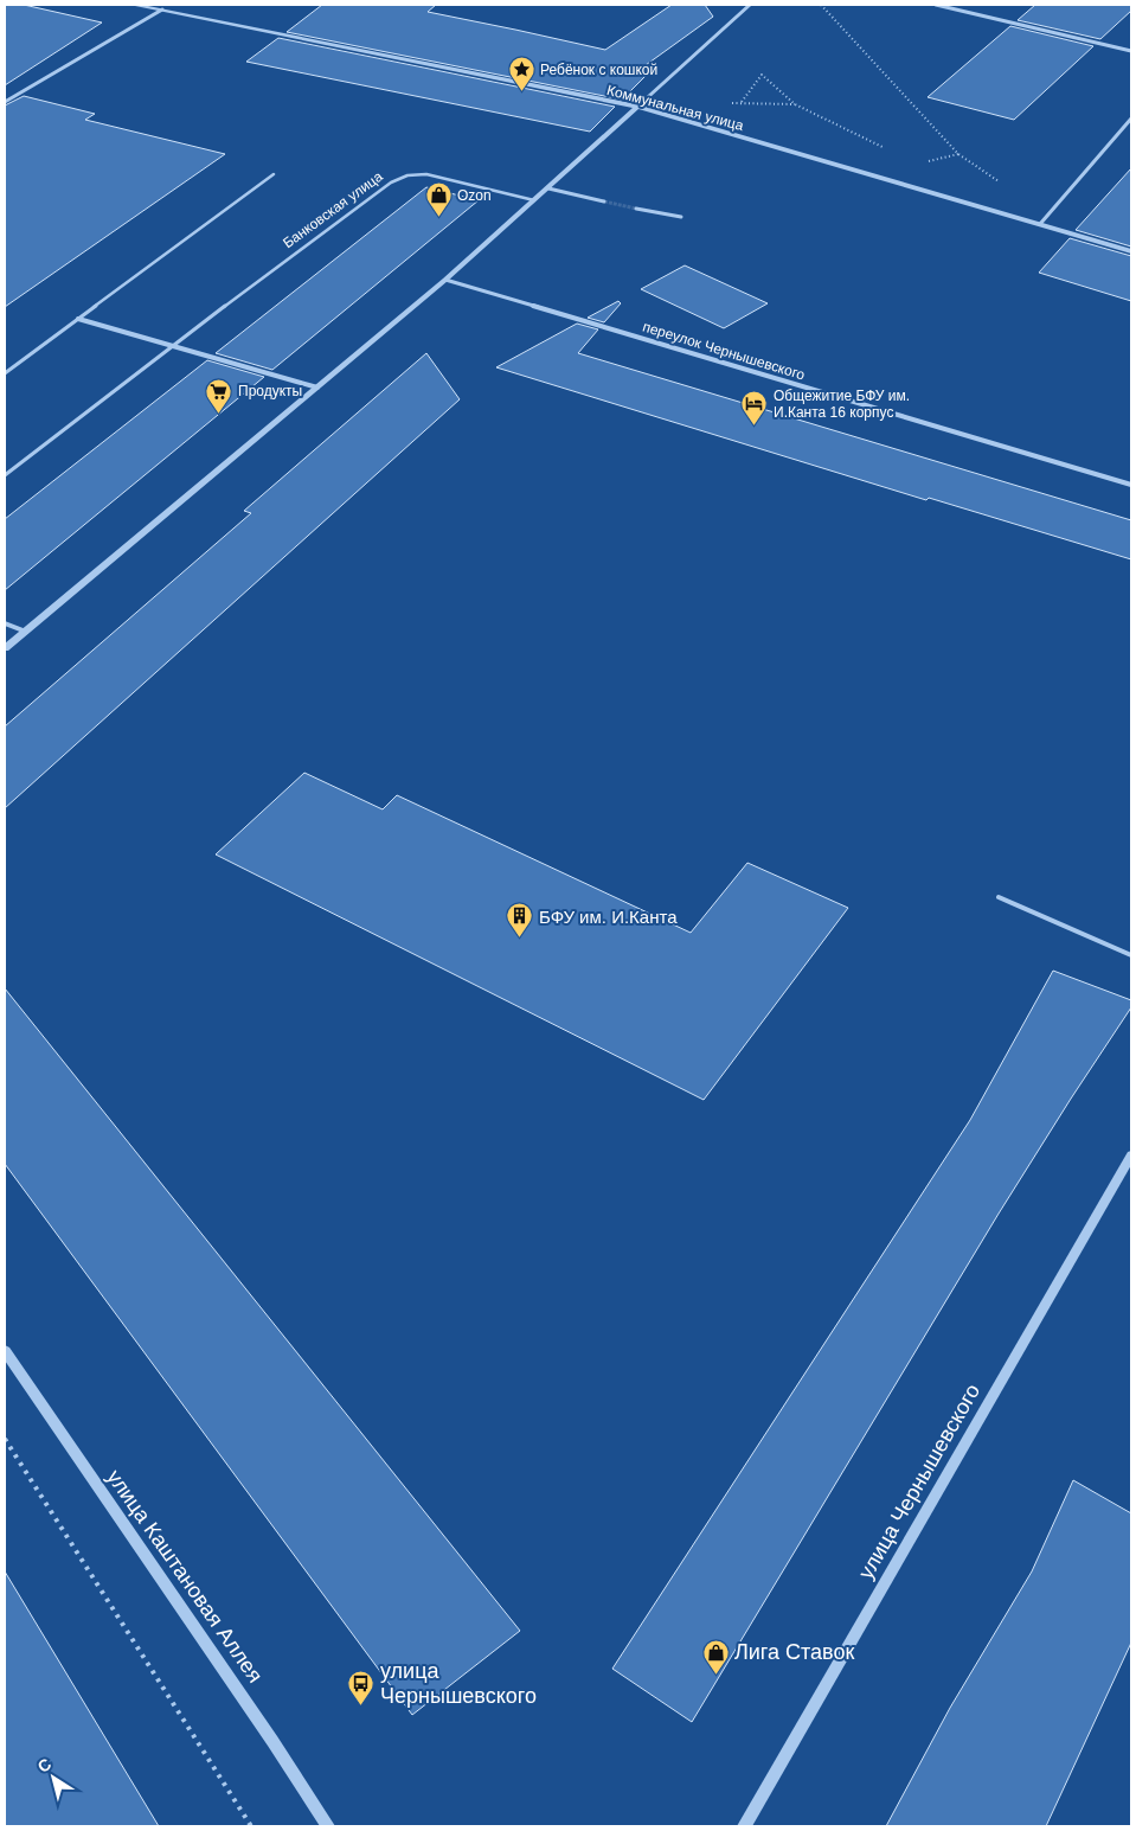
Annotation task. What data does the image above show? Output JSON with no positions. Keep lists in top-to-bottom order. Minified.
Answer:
{"streets":{"street":["Коммунальная улица","переулок Чернышевского","улица Чернышевского","улица Каштановая Аллея"],"lane":["Банковская улица"]},"places":{"place":["Ребёнок с кошкой"],"shop":["Ozon","Лига Ставок"],"supermarket":["Продукты"],"hotel":["Общежитие БФУ им. И.Канта 16 корпус"],"building":["БФУ им. И.Канта"],"bus stop":["улица Чернышевского"]},"north":"top left"}
